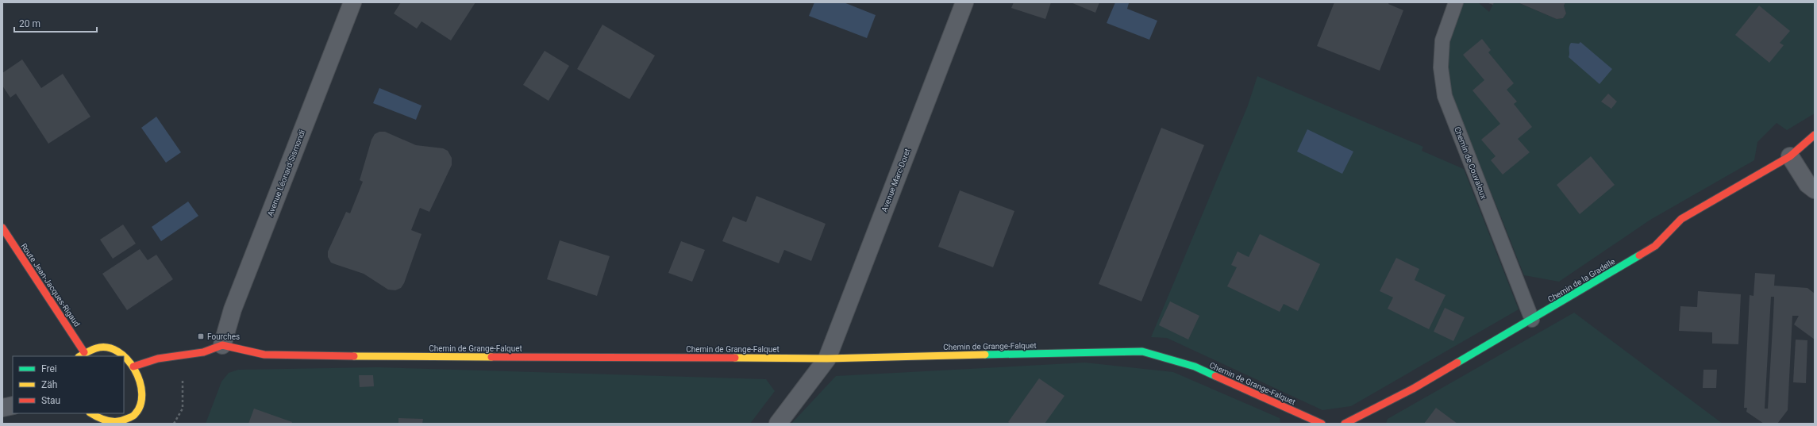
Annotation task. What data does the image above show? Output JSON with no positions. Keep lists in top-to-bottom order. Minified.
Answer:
{"streets":{"street":["Avenue Léonard-Sismondi","Avenue Marc-Doret","Chemin de la Gradelle","Route Jean-Jacques-Rigaud","Chemin de Grange-Falquet"],"lane":["Chemin de Couvaloux"]},"crossings":[["Chemin de Couvaloux","Chemin de la Gradelle"],["Avenue Léonard-Sismondi","Chemin de Grange-Falquet"],["Avenue Marc-Doret","Chemin de Grange-Falquet"]],"places":{"transit":["Fourches"]},"legend":["Frei","Zäh","Stau"],"scale_bar":"20 m"}
